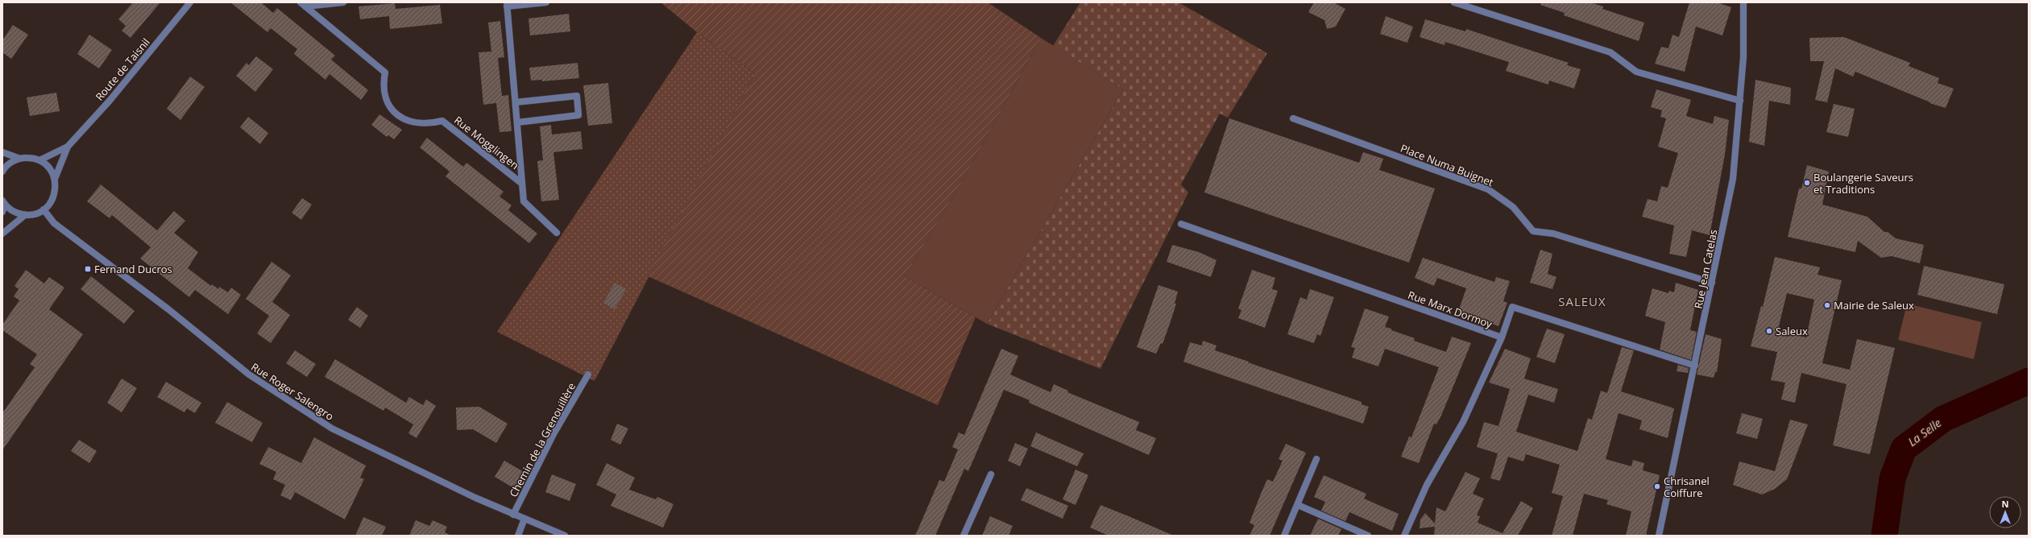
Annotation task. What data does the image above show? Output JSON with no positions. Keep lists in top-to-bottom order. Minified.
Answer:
{"streets":{"street":["Route de Taisnil","Rue Mogglingen","Place Numa Buignet","Rue Jean Catelas","Rue Marx Dormoy","Rue Roger Salengro","Chemin de la Grenouillère"]},"crossings":[["Route de Taisnil","Rue Roger Salengro"],["Place Numa Buignet","Rue Jean Catelas"],["Rue Jean Catelas","Rue Marx Dormoy"],["Rue Roger Salengro","Chemin de la Grenouillère"]],"districts":["SALEUX"],"water":["La Selle"],"places":{"other":["Boulangerie Saveurs et Traditions","Mairie de Saleux","Saleux","Chrisanel Coiffure"],"transit":["Fernand Ducros"]},"north":"top"}
